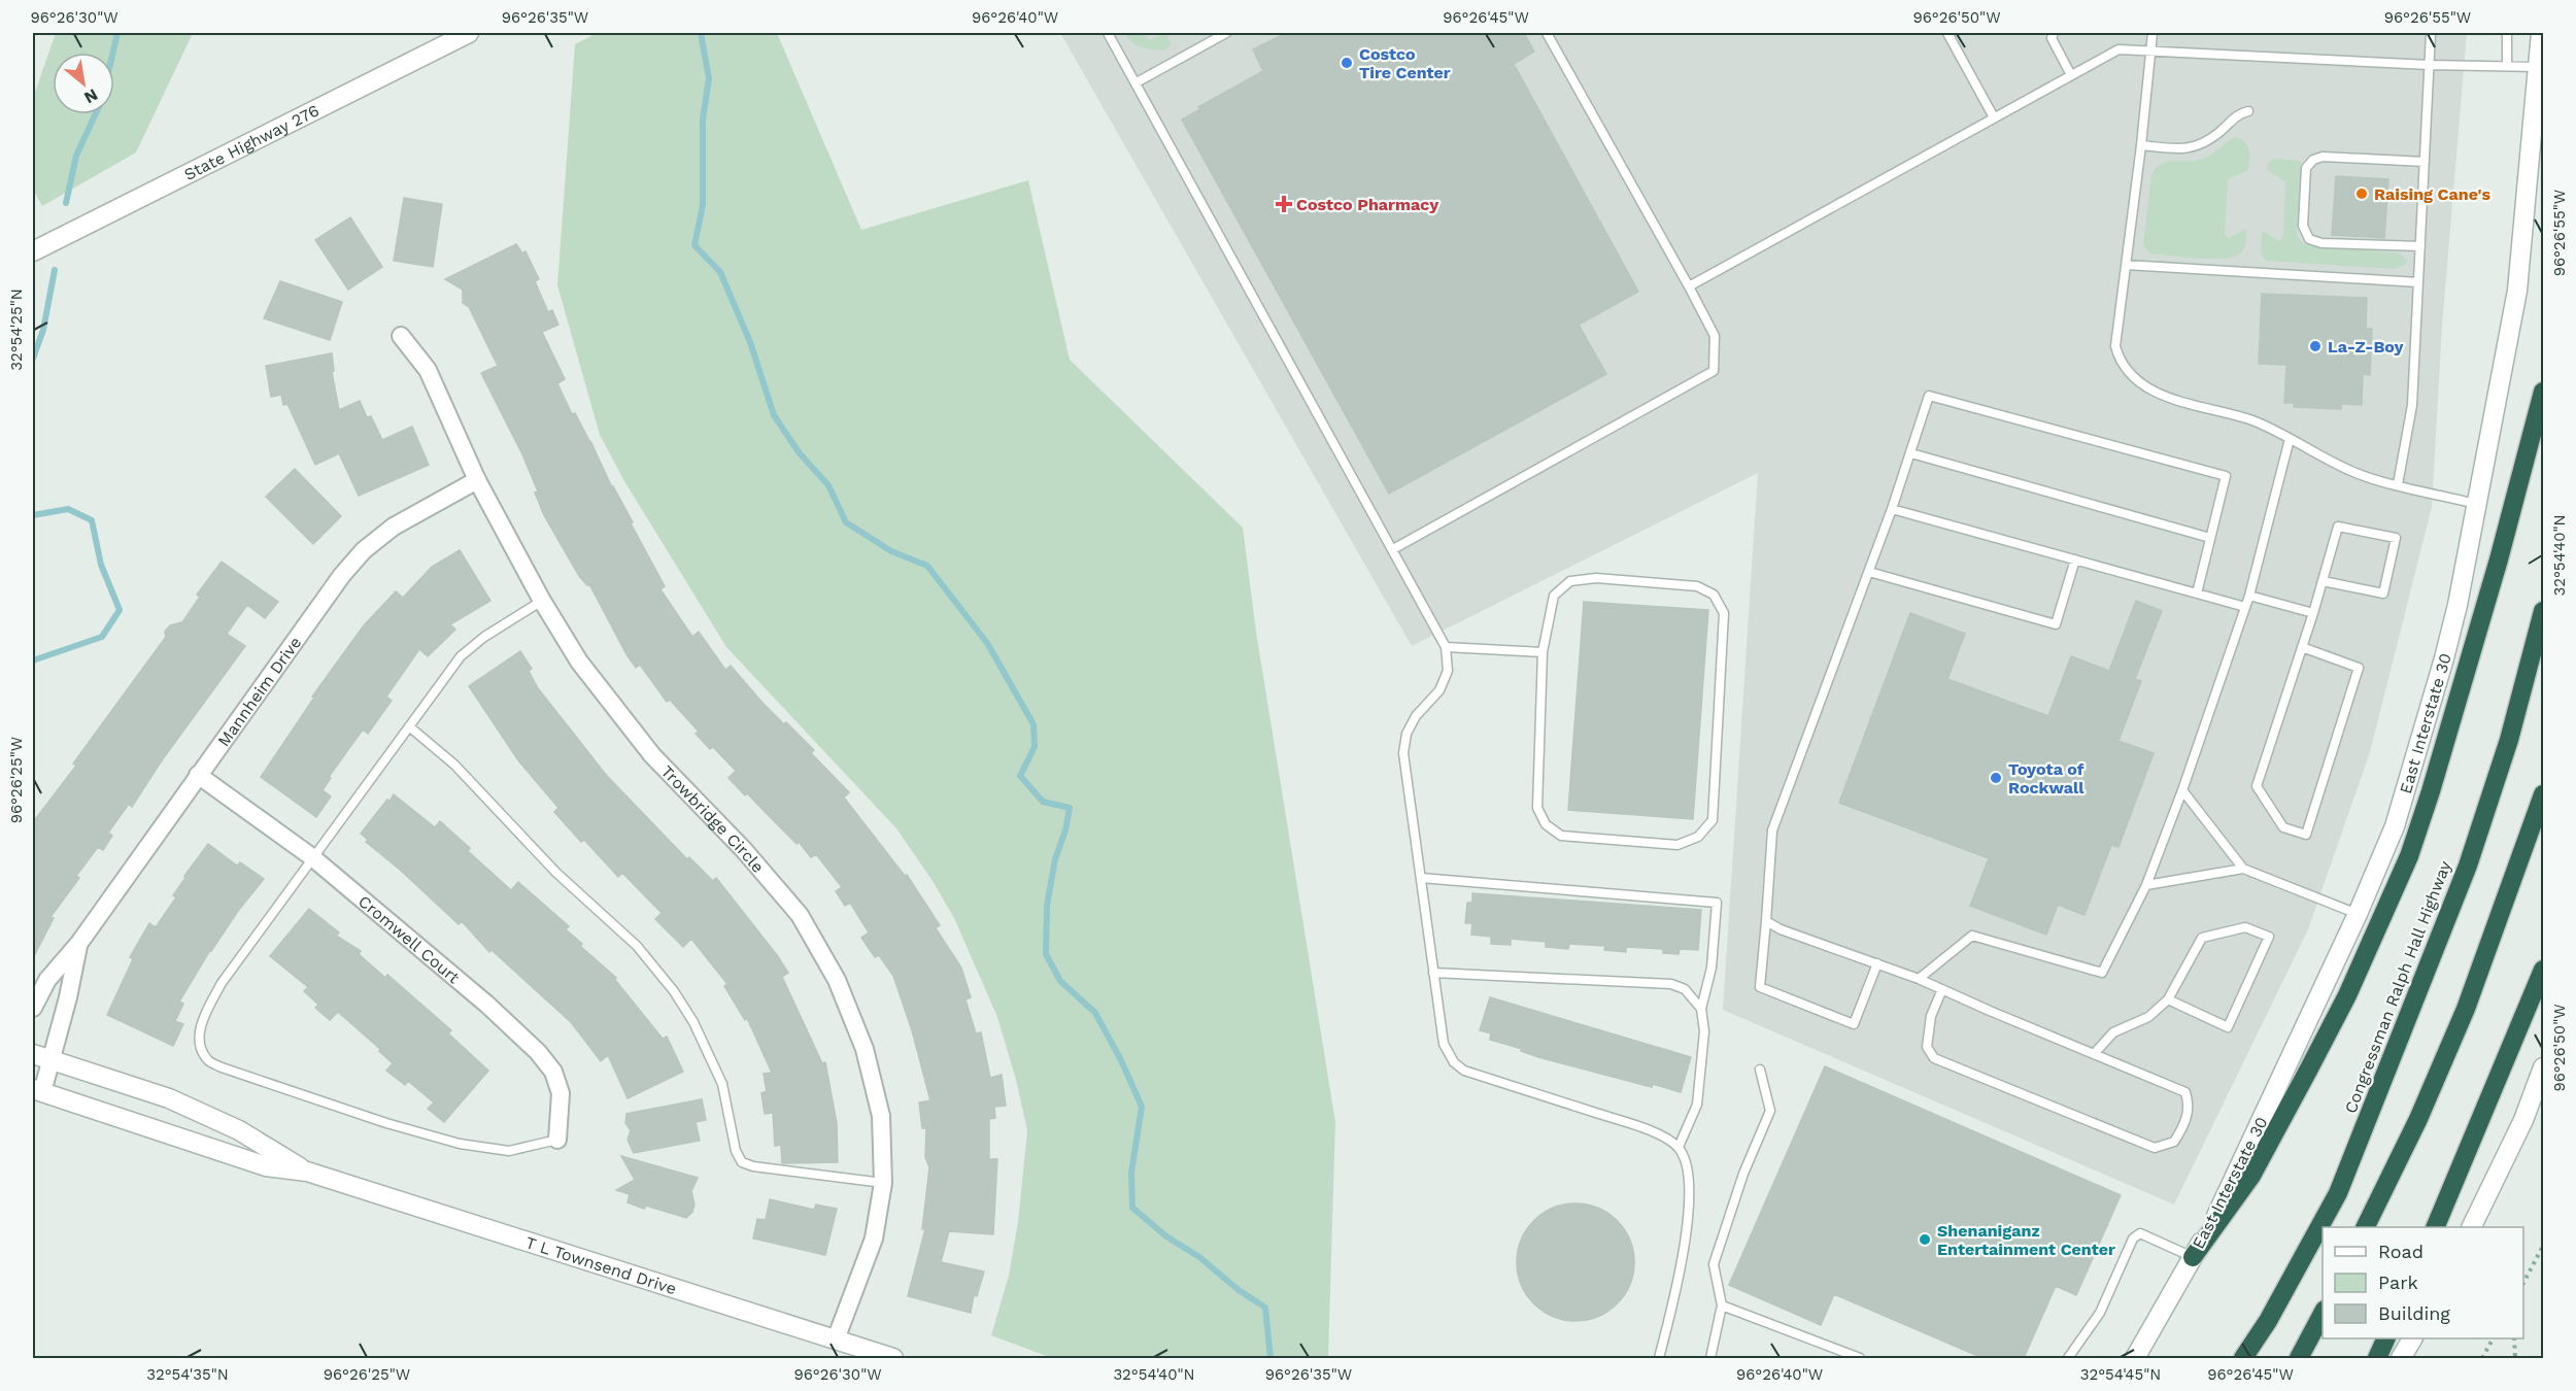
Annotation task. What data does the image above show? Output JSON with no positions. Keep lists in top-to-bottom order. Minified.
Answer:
{"streets":{"highway":["Congressman Ralph Hall Highway"],"street":["State Highway 276","Mannheim Drive","East Interstate 30","Trowbridge Circle","Cromwell Court","T L Townsend Drive"]},"crossings":[["Mannheim Drive","Trowbridge Circle"],["Mannheim Drive","Cromwell Court"],["Mannheim Drive","T L Townsend Drive"],["Trowbridge Circle","T L Townsend Drive"]],"places":{"other":["Costco Tire Center","Raising Cane's","La-Z-Boy","Toyota of Rockwall","Shenaniganz Entertainment Center"],"health":["Costco Pharmacy"]},"legend":["Road","Park","Building"],"north":"bottom right","coordinates":["96°26'30\"W","96°26'35\"W","96°26'40\"W","96°26'45\"W","96°26'50\"W","96°26'55\"W","32°54'25\"N","32°54'40\"N","96°26'25\"W","32°54'35\"N","32°54'45\"N"]}
